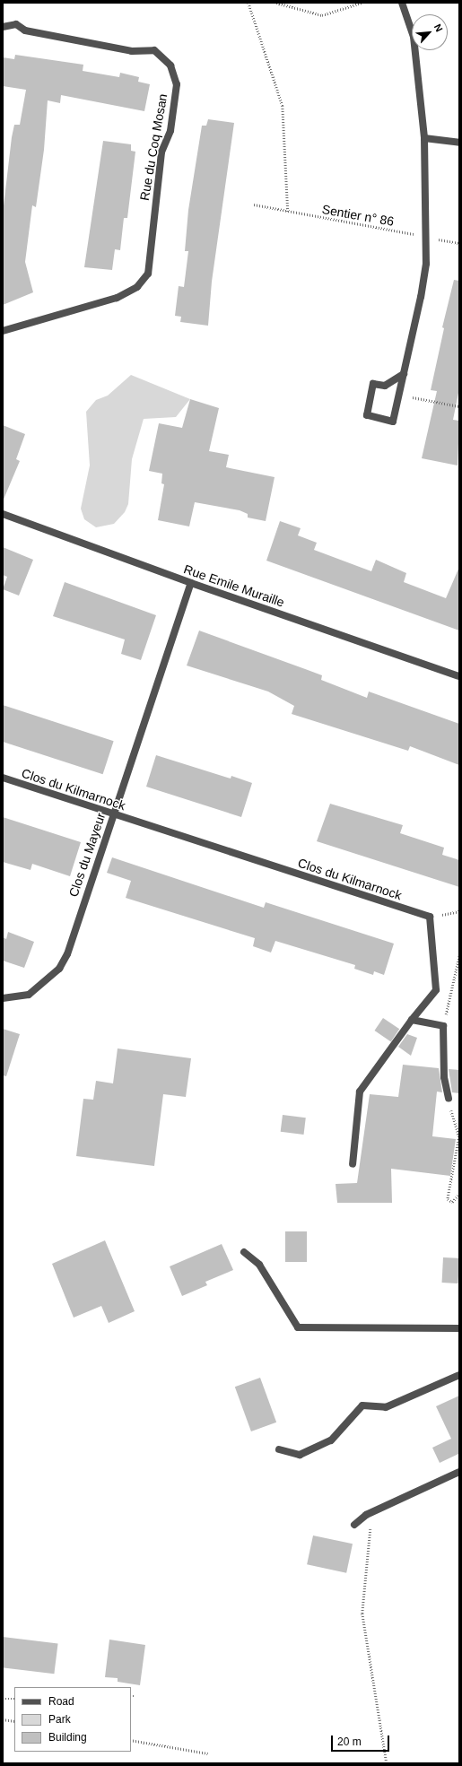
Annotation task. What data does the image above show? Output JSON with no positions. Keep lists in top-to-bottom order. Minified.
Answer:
{"streets":{"street":["Rue du Coq Mosan","Rue Emile Muraille","Clos du Kilmarnock","Clos du Mayeur"],"path":["Sentier n° 86"]},"crossings":[["Rue Emile Muraille","Clos du Mayeur"],["Clos du Kilmarnock","Clos du Mayeur"]],"legend":["Road","Park","Building"],"scale_bar":"20 m","north":"top right"}
